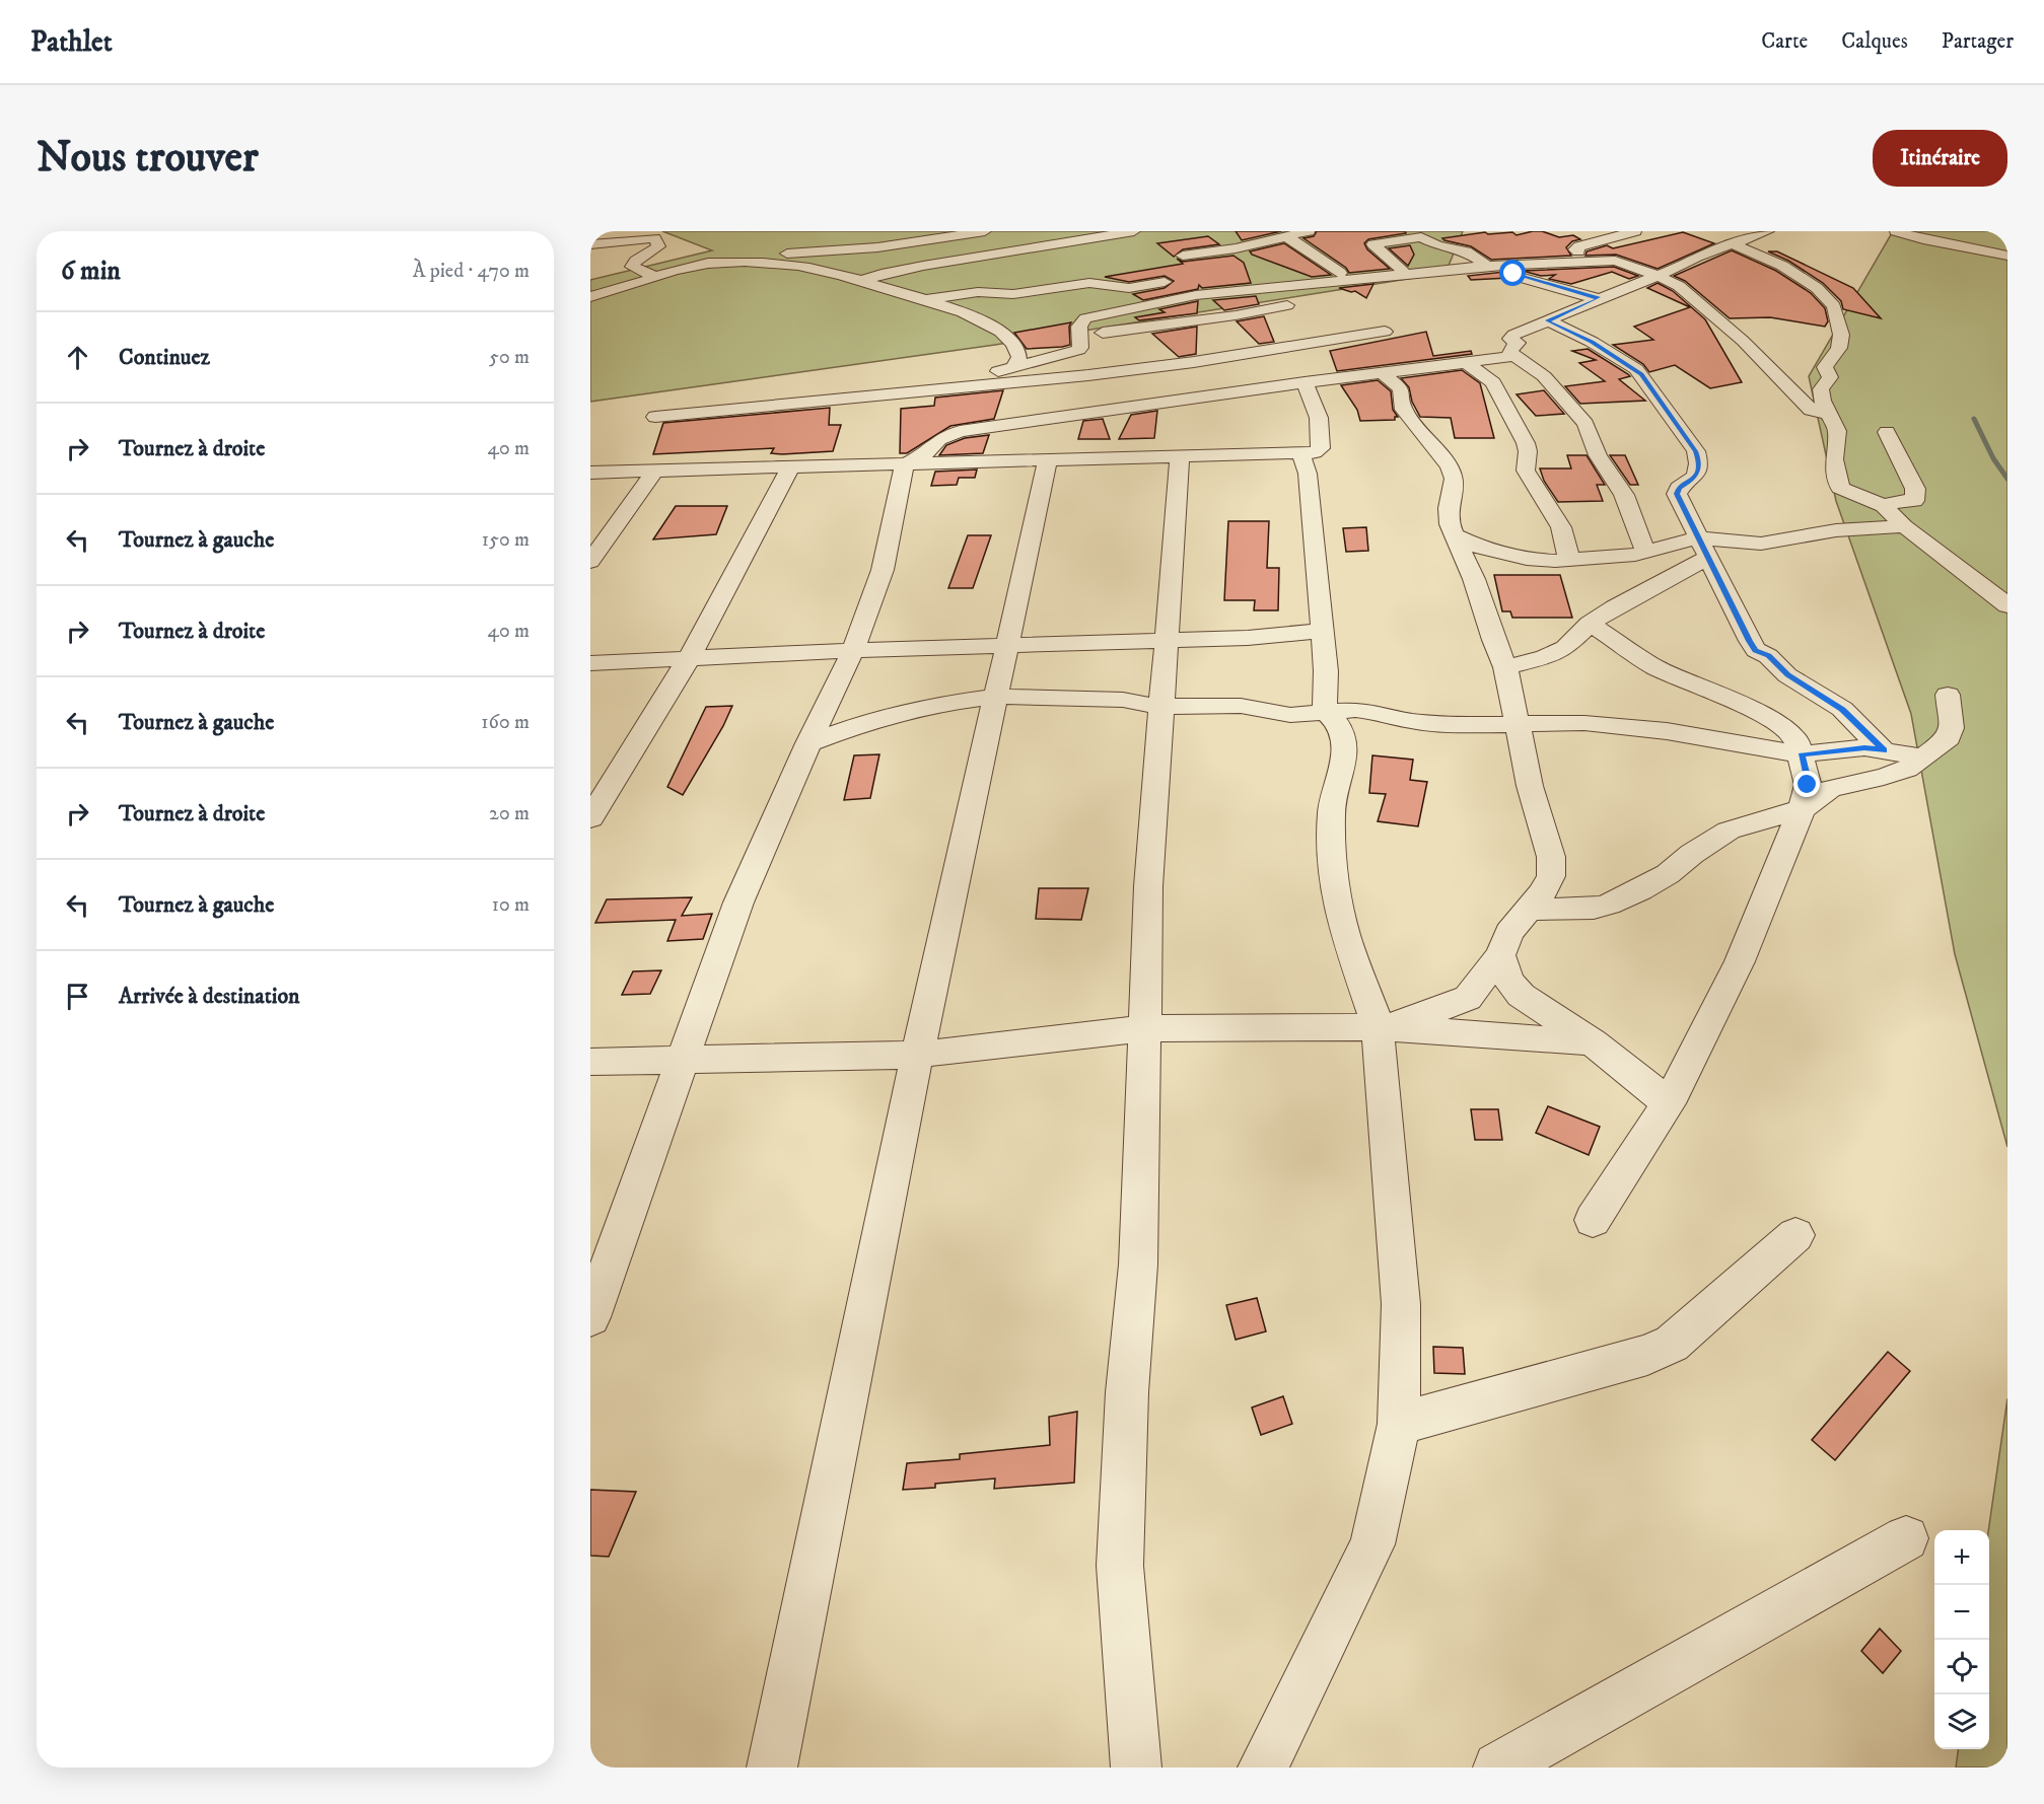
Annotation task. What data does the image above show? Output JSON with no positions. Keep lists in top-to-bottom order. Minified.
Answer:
{"page":{"header":"Pathlet","nav":["Carte","Calques","Partager"],"buttons":"Itinéraire","title":"Nous trouver","heading":["6 min","À pied · 470 m"],"list":[["Continuez","50 m"],["Tournez à droite","40 m"],["Tournez à gauche","150 m"],["Tournez à droite","40 m"],["Tournez à gauche","160 m"],["Tournez à droite","20 m"],["Tournez à gauche","10 m"],"Arrivée à destination"],"map_buttons":["+","−"]}}
